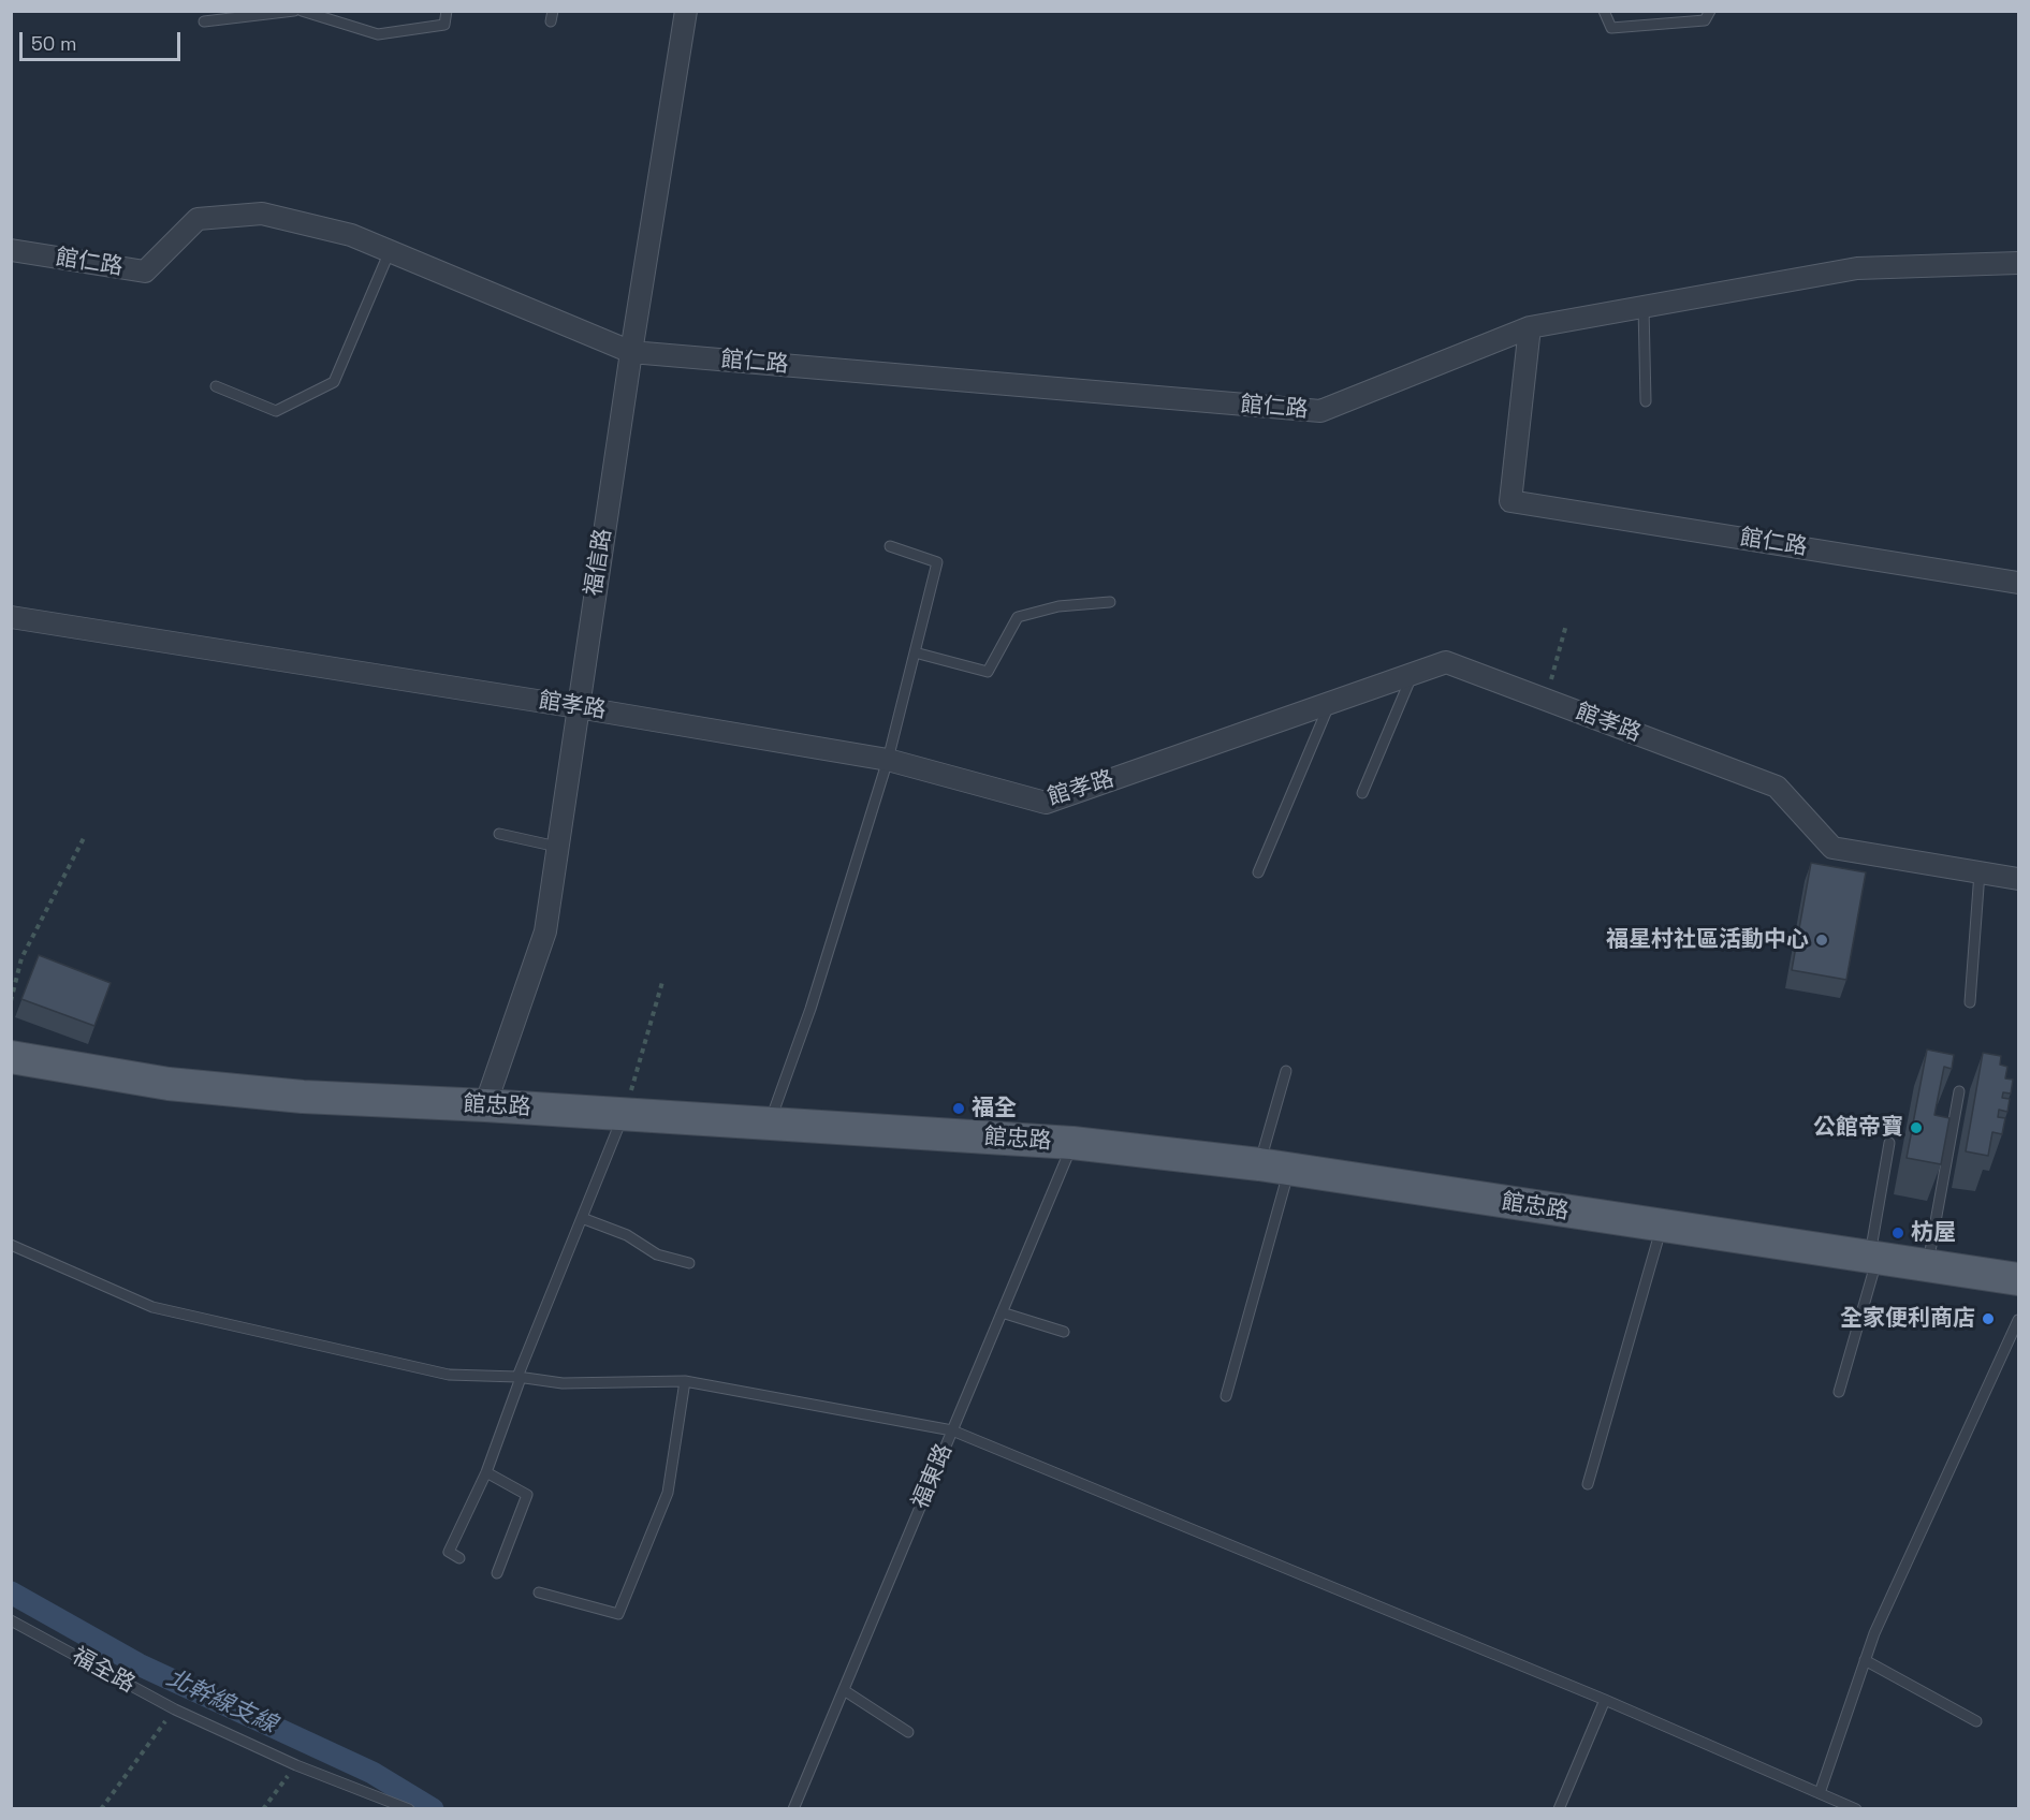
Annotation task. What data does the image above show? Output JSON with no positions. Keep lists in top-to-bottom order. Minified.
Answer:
{"streets":{"main road":["館忠路"],"street":["館仁路","福信路","館孝路"],"lane":["福東路","福全路"]},"crossings":[["館仁路","福信路"],["福信路","館孝路"],["福信路","館忠路"],["館忠路","福東路"]],"water":["北幹線支線"],"places":["福星村社區活動中心","福全","公館帝寶","枋屋","全家便利商店"],"scale_bar":"50 m"}
